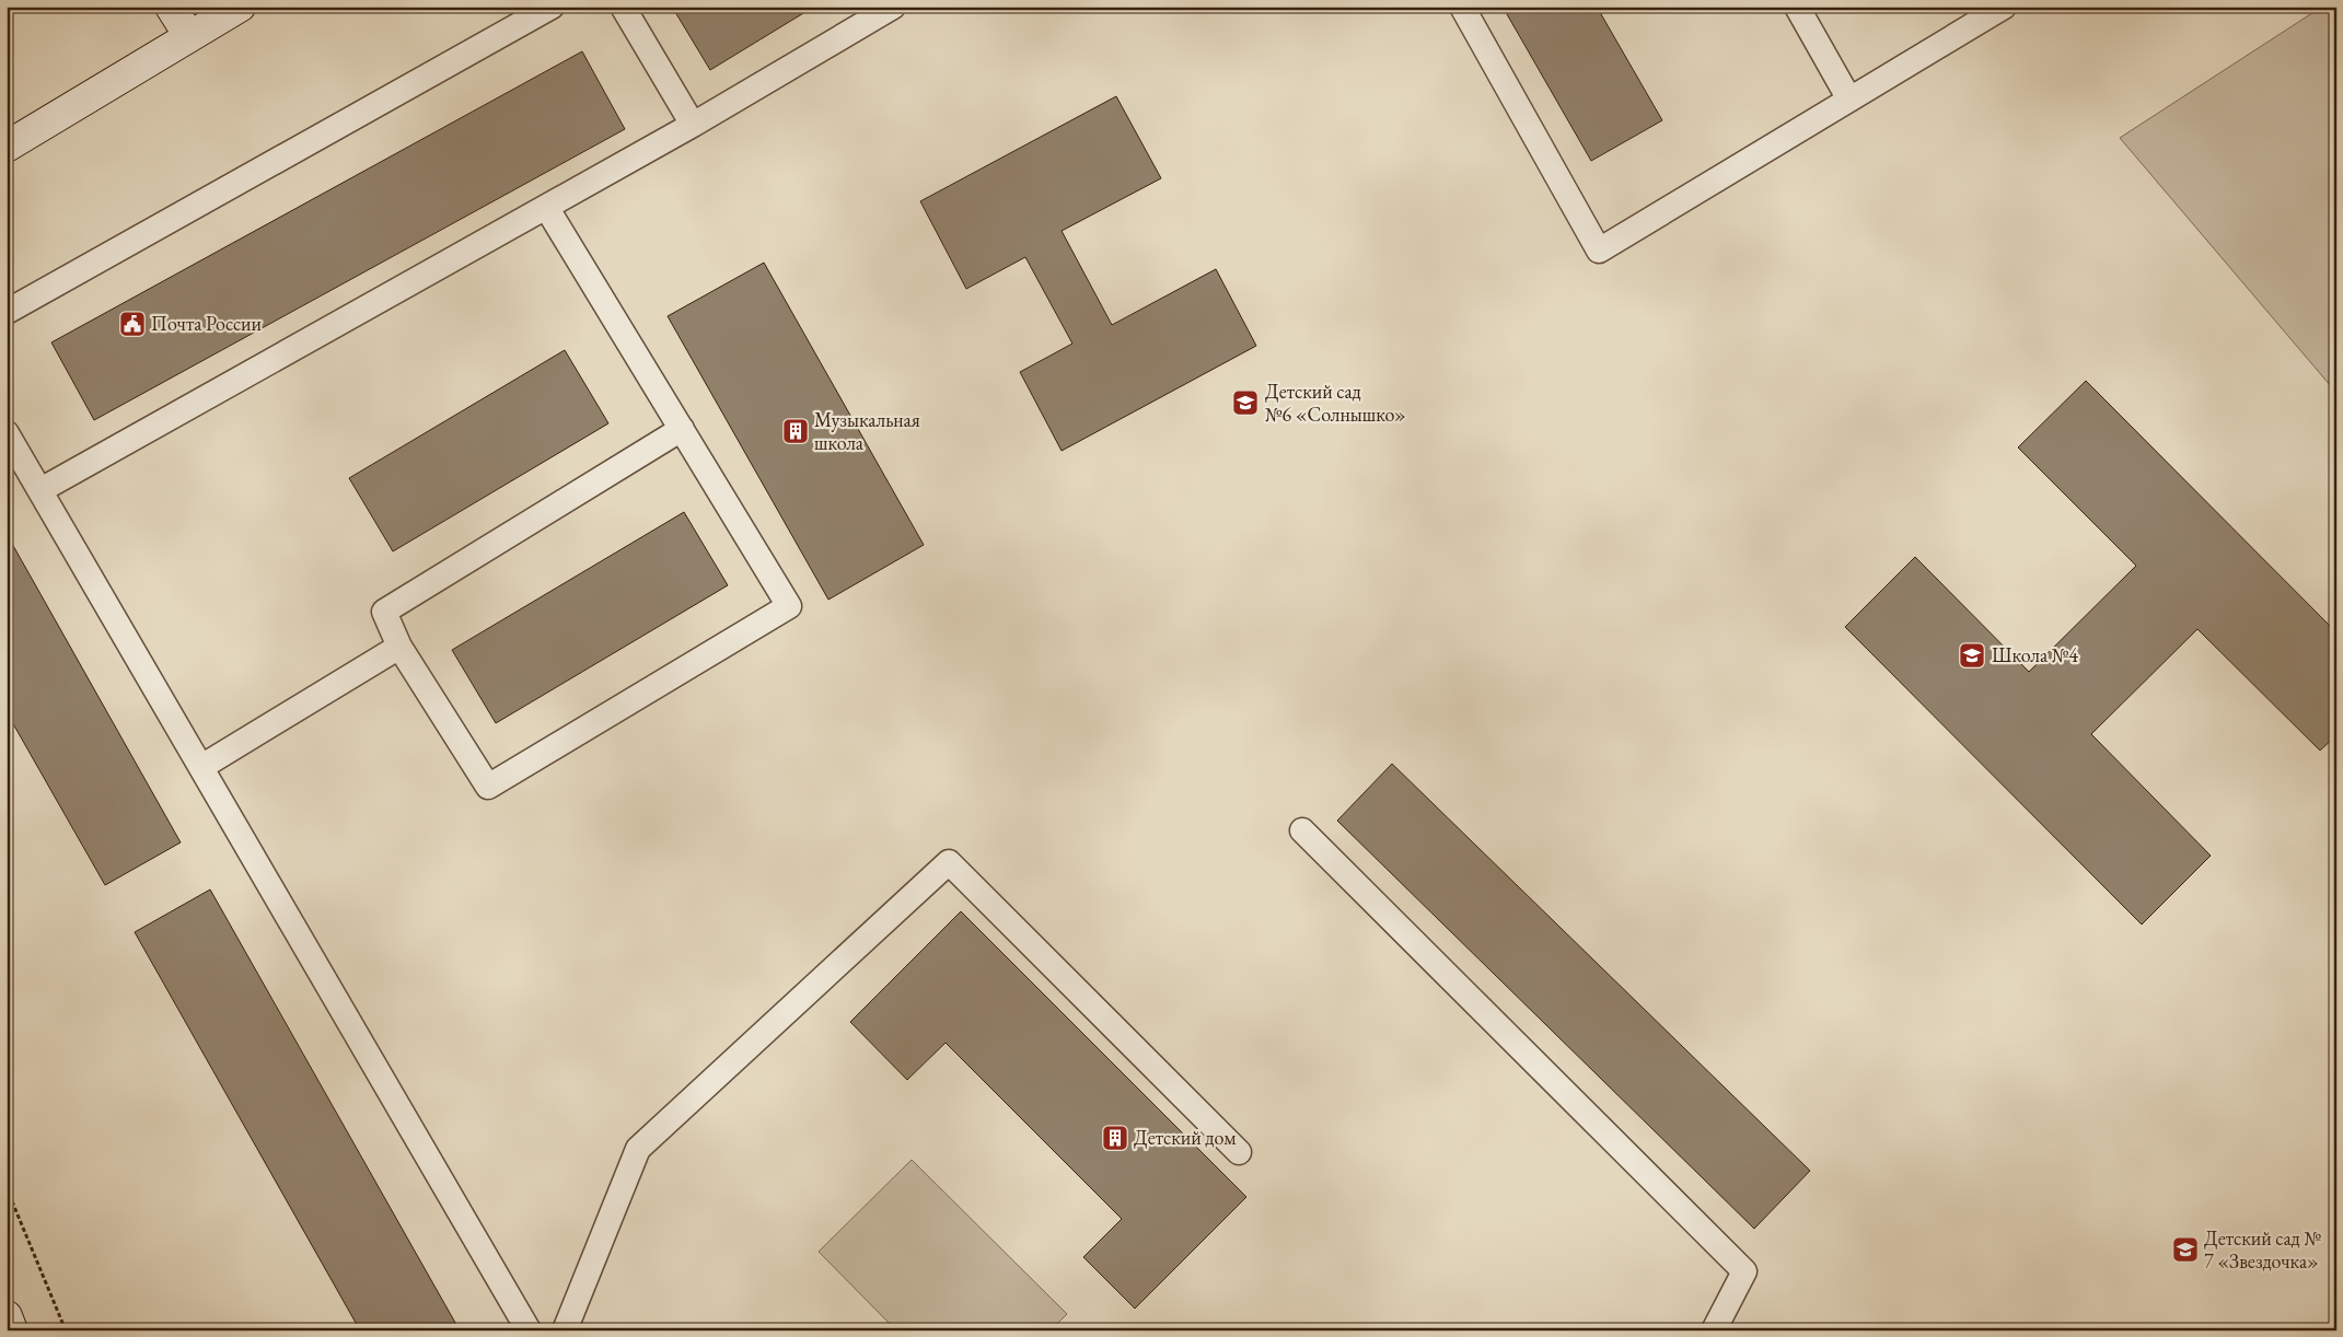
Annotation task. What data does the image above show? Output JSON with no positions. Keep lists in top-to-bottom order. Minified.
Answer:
{"places":{"public building":["Почта России"],"school or university":["Детский сад №6 «Солнышко»","Школа №4","Детский сад № 7 «Звездочка»"],"building":["Музыкальная школа","Детский дом"]}}
